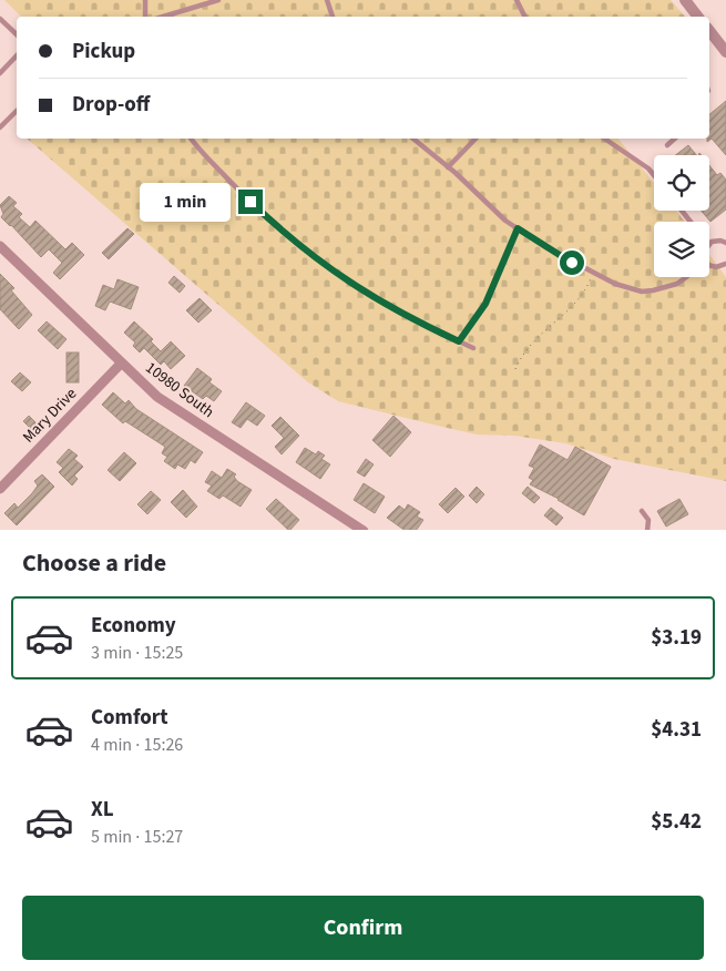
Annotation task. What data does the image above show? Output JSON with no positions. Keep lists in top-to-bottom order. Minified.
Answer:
{"streets":{"street":["10980 South","Mary Drive"]},"crossings":[["10980 South","Mary Drive"]],"page":{"banner":["Pickup","Drop-off"],"bubble":"1 min","heading":"Choose a ride","list":[{"name":"Economy","note":"3 min · 15:25","value":"$3.19"},{"name":"Comfort","note":"4 min · 15:26","value":"$4.31"},{"name":"XL","note":"5 min · 15:27","value":"$5.42"}],"buttons":"Confirm"}}
